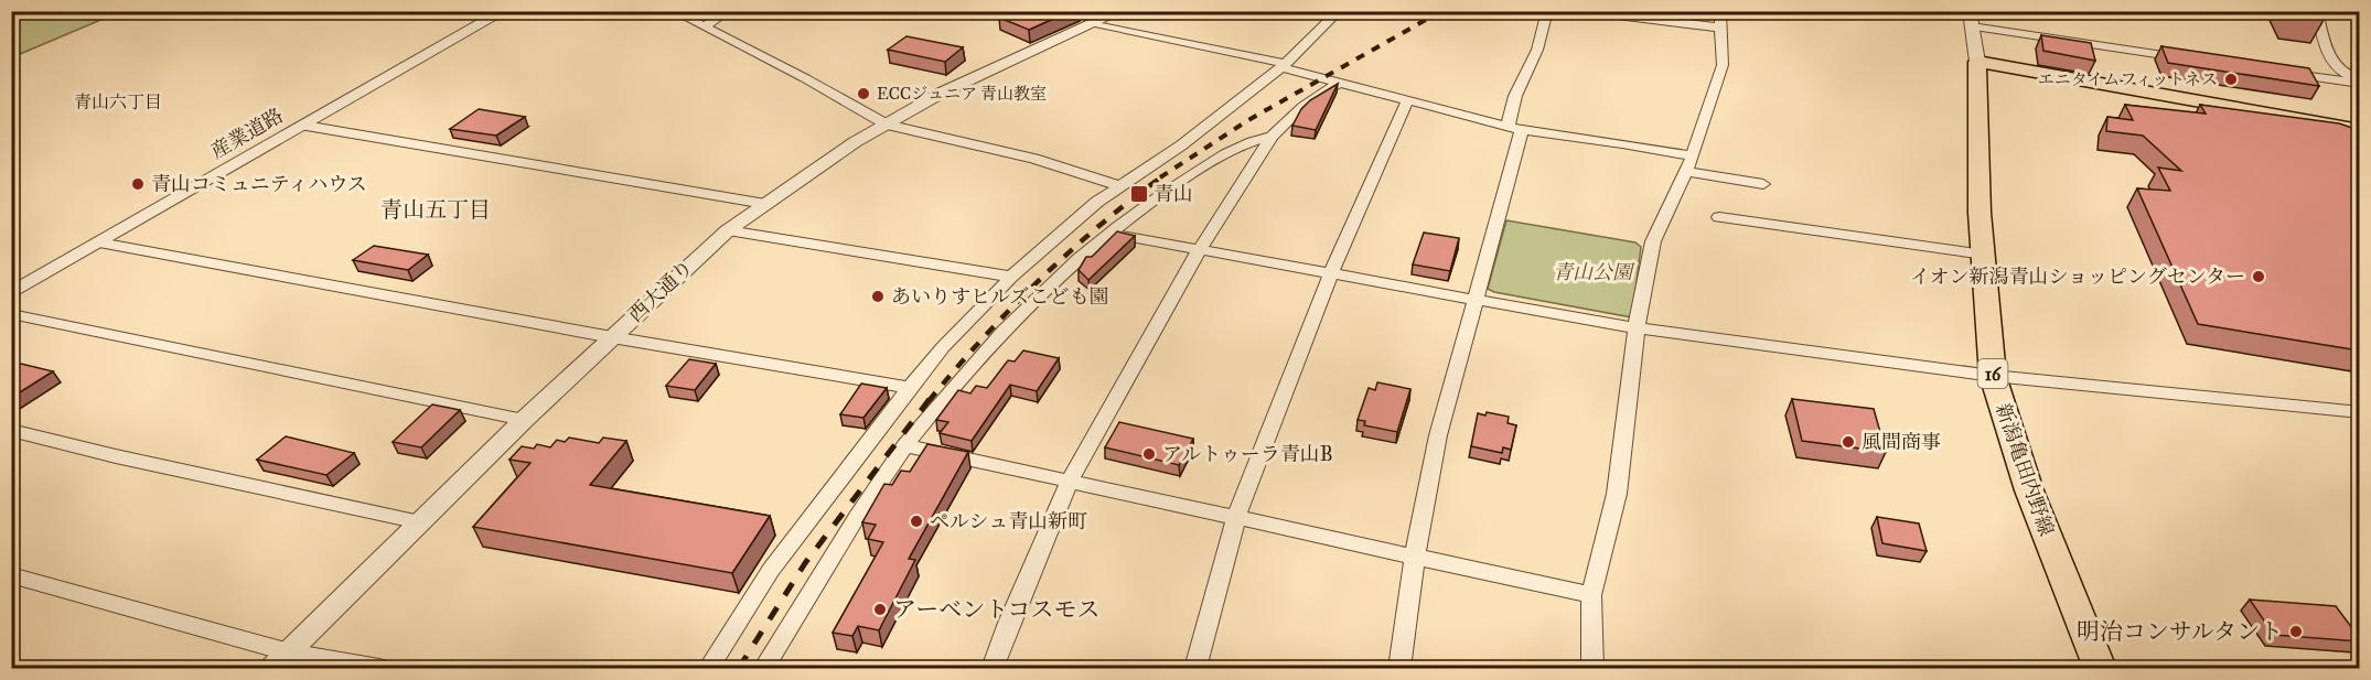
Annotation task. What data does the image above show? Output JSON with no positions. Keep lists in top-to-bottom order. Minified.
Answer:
{"streets":{"main road":["16","新潟亀田内野線"],"street":["産業道路","西大通り"]},"districts":["青山六丁目","青山五丁目"],"parks":["青山公園"],"places":{"other":["エニタイムフィットネス","ECCジュニア 青山教室","青山コミュニティハウス","イオン新潟青山ショッピングセンター","あいりすヒルズこども園","風間商事","アルトゥーラ青山B","ペルシュ青山新町","アーベントコスモス","明治コンサルタント"],"transit":["青山"]}}
